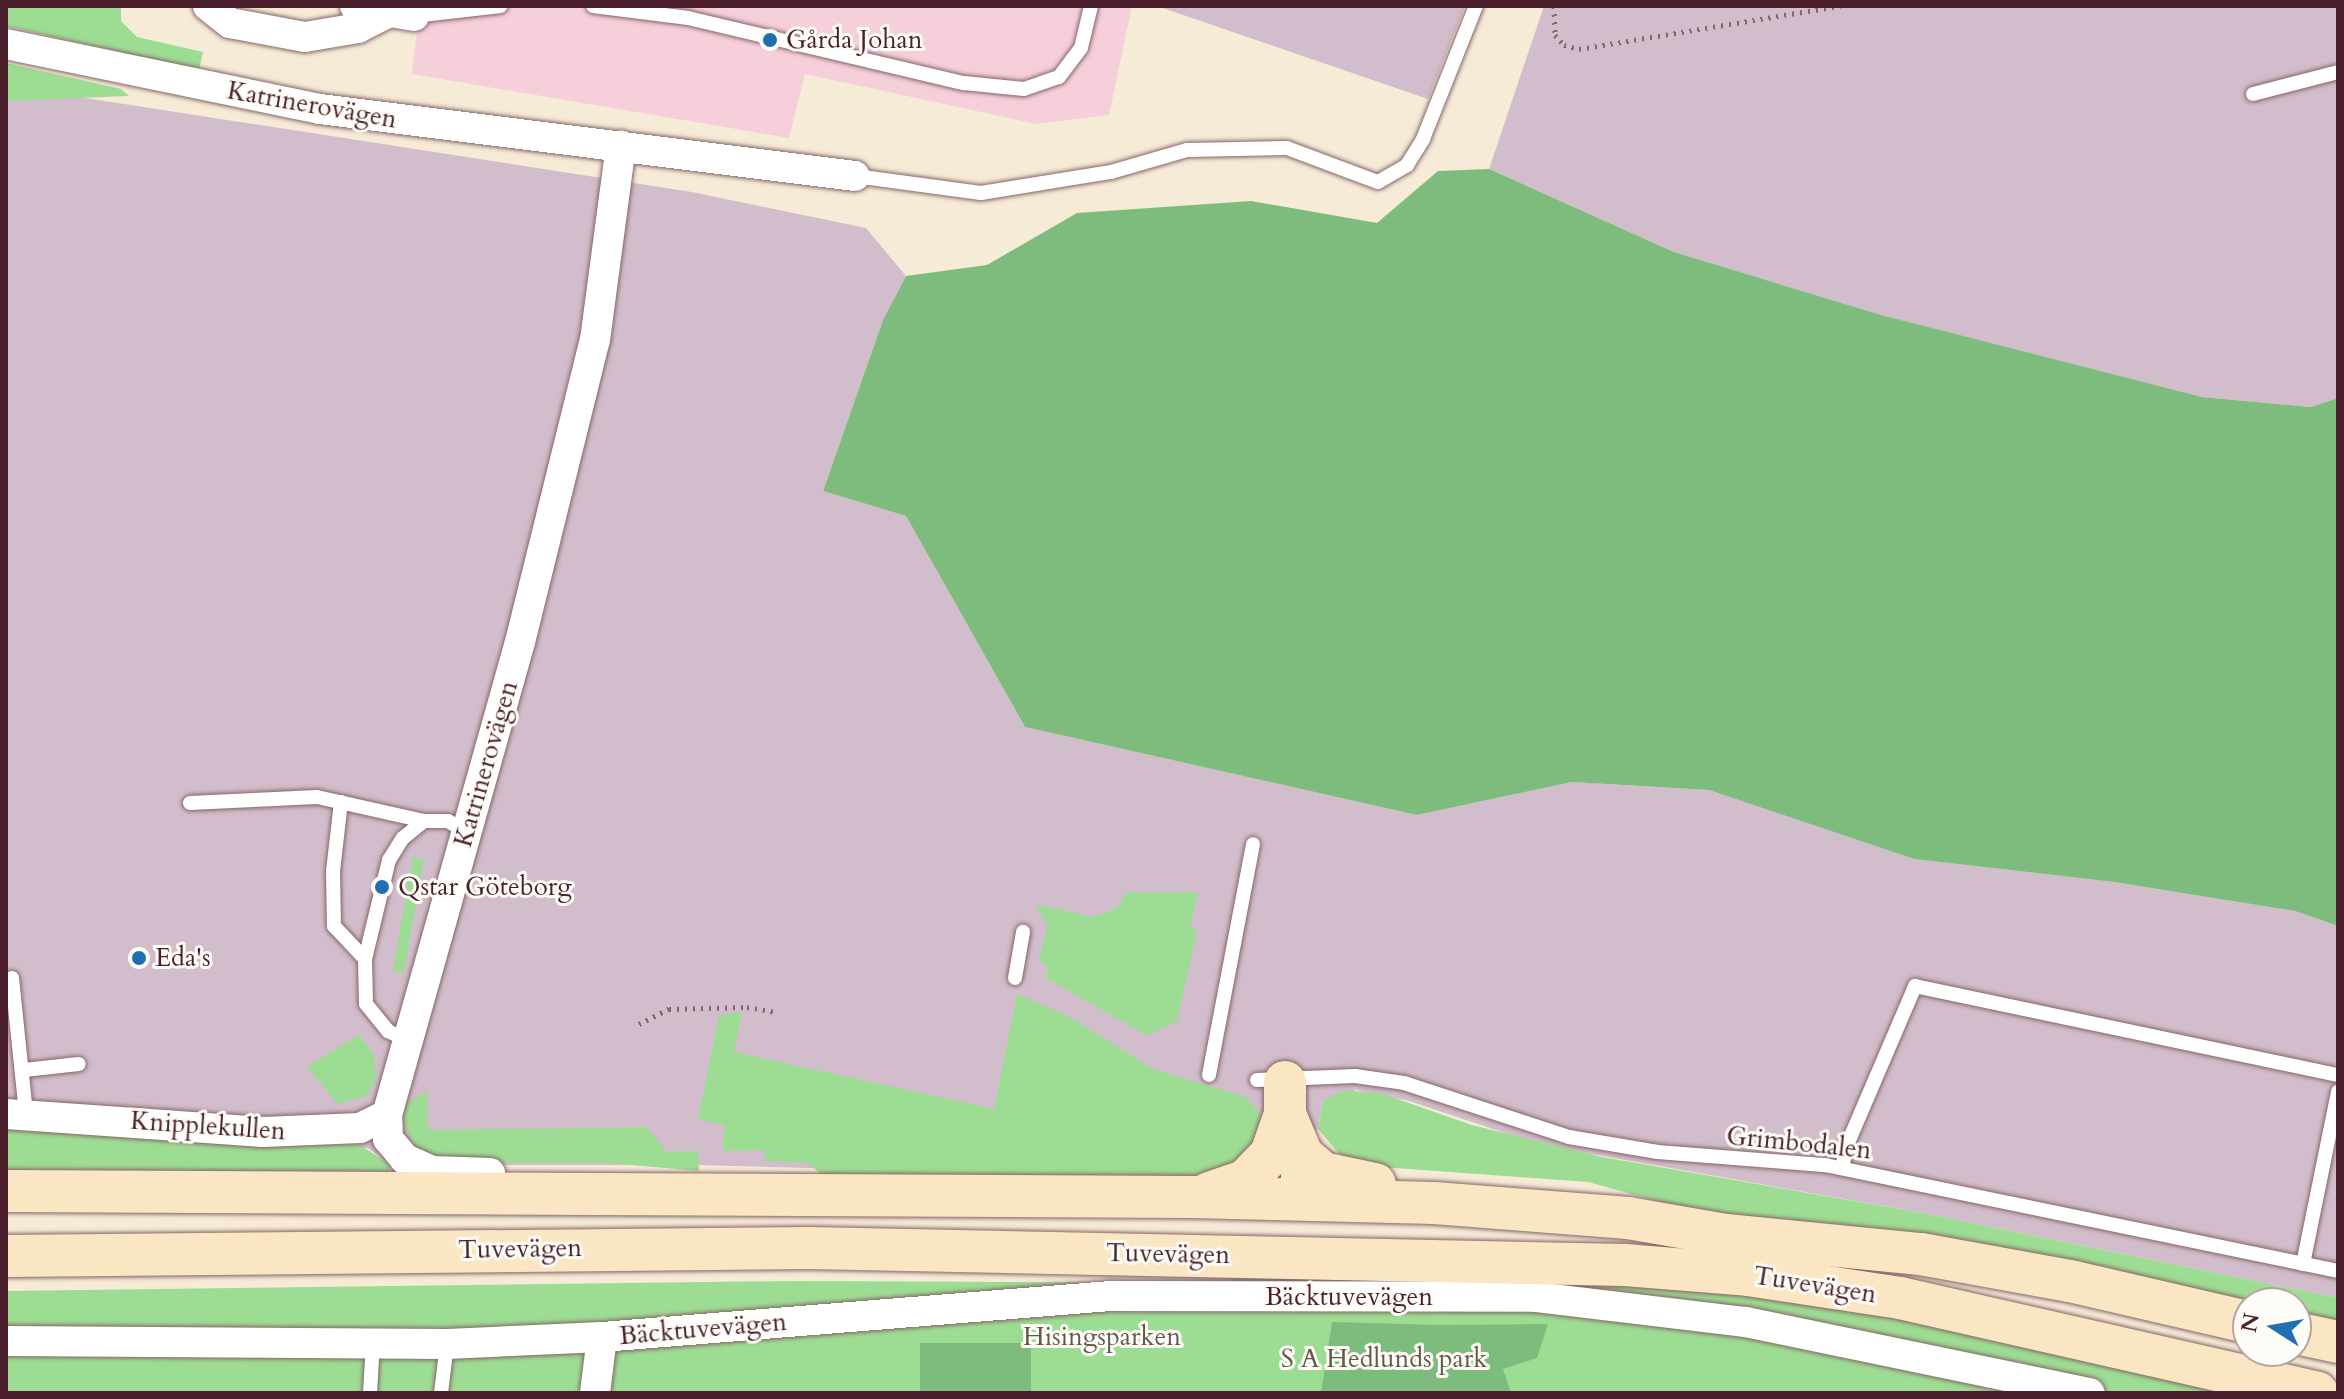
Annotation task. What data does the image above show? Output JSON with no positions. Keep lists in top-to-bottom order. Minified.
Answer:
{"streets":{"main road":["Tuvevägen"],"street":["Katrinerovägen","Knipplekullen","Bäcktuvevägen"],"lane":["Grimbodalen"]},"crossings":[["Katrinerovägen","Knipplekullen"]],"parks":["Hisingsparken","S A Hedlunds park"],"places":["Gårda Johan","Qstar Göteborg","Eda's"],"north":"left"}
